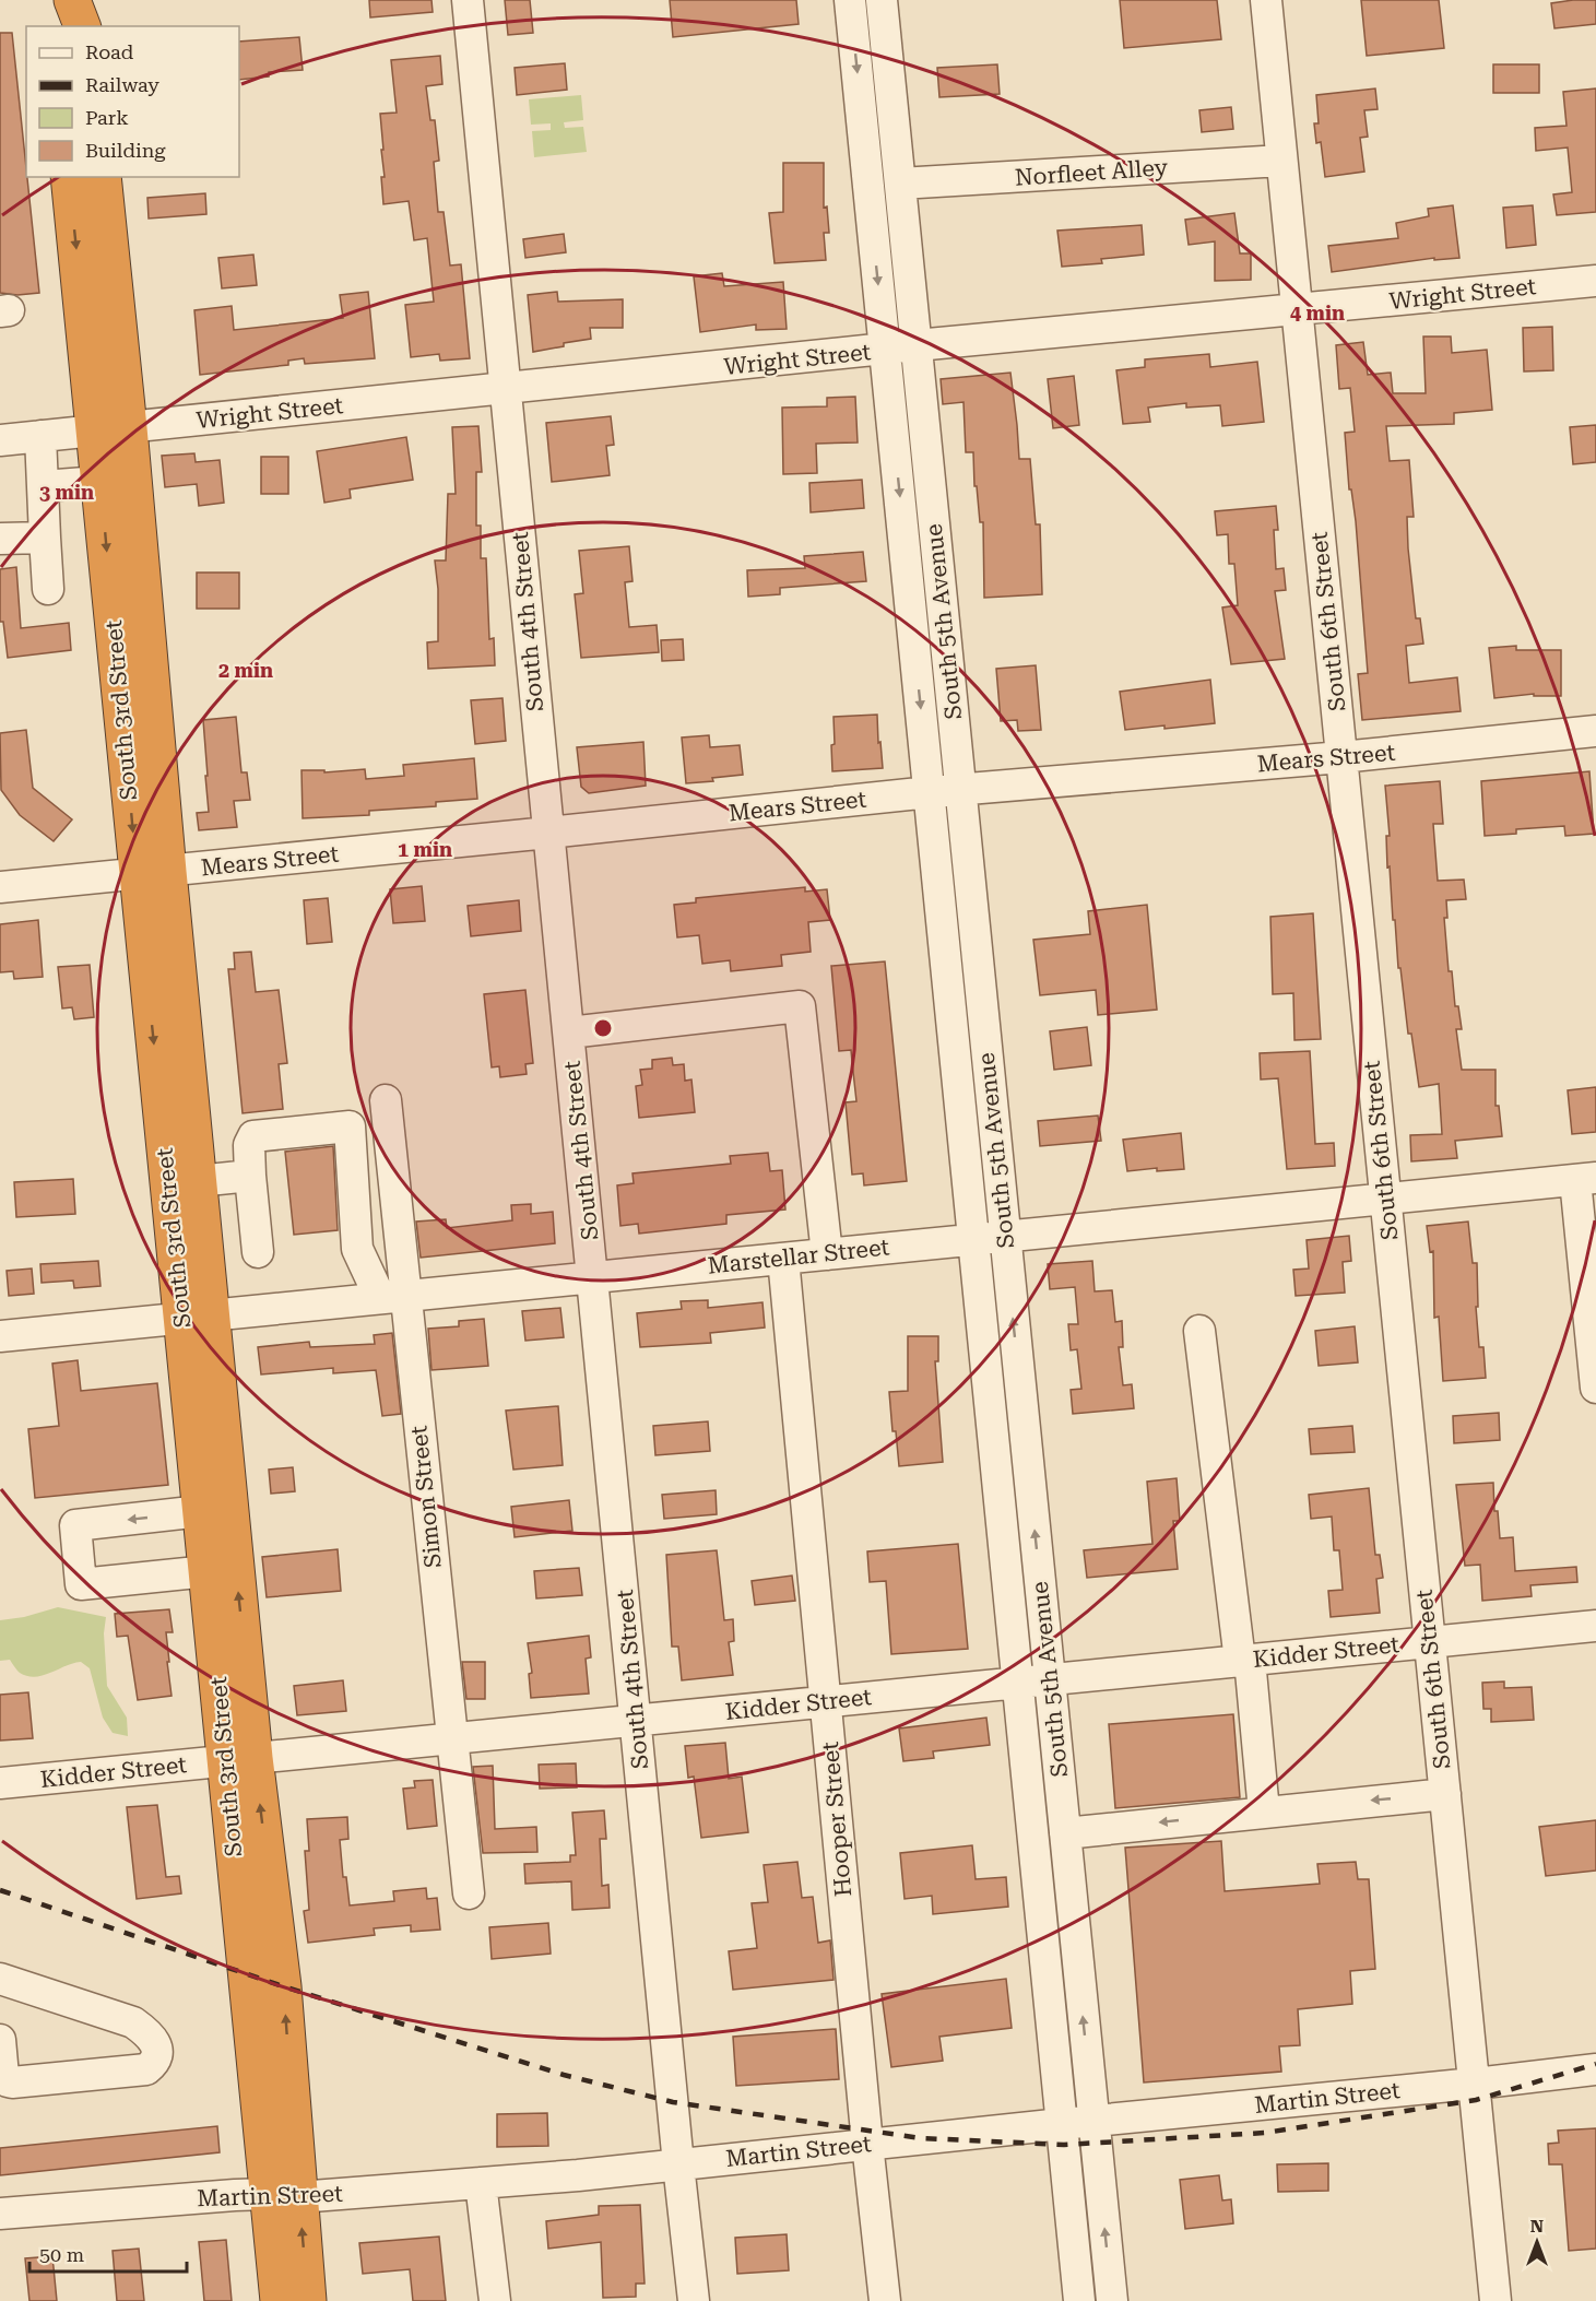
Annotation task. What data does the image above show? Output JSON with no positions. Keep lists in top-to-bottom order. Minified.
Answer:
{"streets":{"highway":["South 3rd Street"],"street":["Norfleet Alley","Wright Street","South 4th Street","South 5th Avenue","South 6th Street","Mears Street","Marstellar Street","Simon Street","Kidder Street","Hooper Street","Martin Street"]},"crossings":[["Norfleet Alley","South 5th Avenue"],["Norfleet Alley","South 6th Street"],["Wright Street","South 4th Street"],["Wright Street","South 5th Avenue"],["Wright Street","South 6th Street"],["Wright Street","South 3rd Street"],["South 4th Street","Mears Street"],["South 4th Street","Marstellar Street"],["South 4th Street","Kidder Street"],["South 4th Street","Martin Street"],["South 5th Avenue","Mears Street"],["South 5th Avenue","Marstellar Street"],["South 5th Avenue","Kidder Street"],["South 5th Avenue","Martin Street"],["South 6th Street","Mears Street"],["South 6th Street","Marstellar Street"],["South 6th Street","Kidder Street"],["South 6th Street","Martin Street"],["South 3rd Street","Mears Street"],["South 3rd Street","Marstellar Street"],["South 3rd Street","Kidder Street"],["South 3rd Street","Martin Street"],["Marstellar Street","Simon Street"],["Marstellar Street","Hooper Street"],["Simon Street","Kidder Street"],["Kidder Street","Hooper Street"],["Hooper Street","Martin Street"]],"legend":["Road","Railway","Park","Building"],"scale_bar":"50 m","north":"top","rings":["4 min","3 min","2 min","1 min"]}
